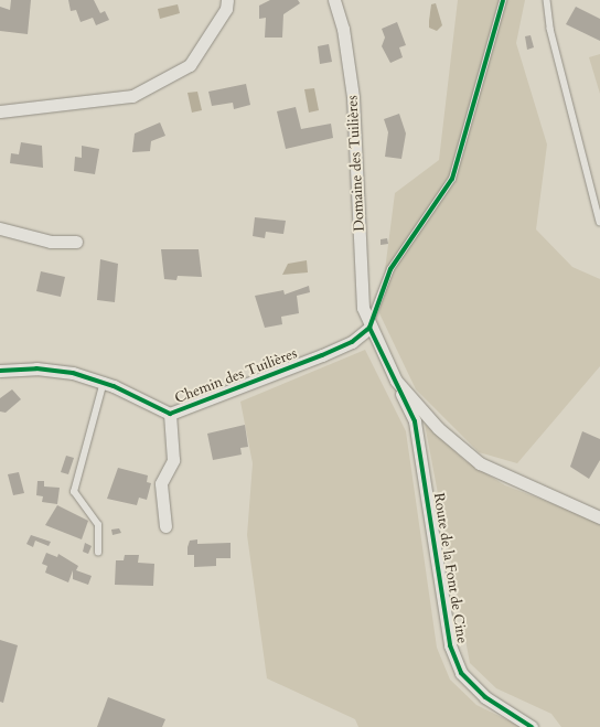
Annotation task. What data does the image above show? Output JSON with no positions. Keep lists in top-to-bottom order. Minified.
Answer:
{"streets":{"street":["Domaine des Tuilières","Chemin des Tuilières","Route de la Font de Cine"]},"crossings":[["Domaine des Tuilières","Chemin des Tuilières"]]}
